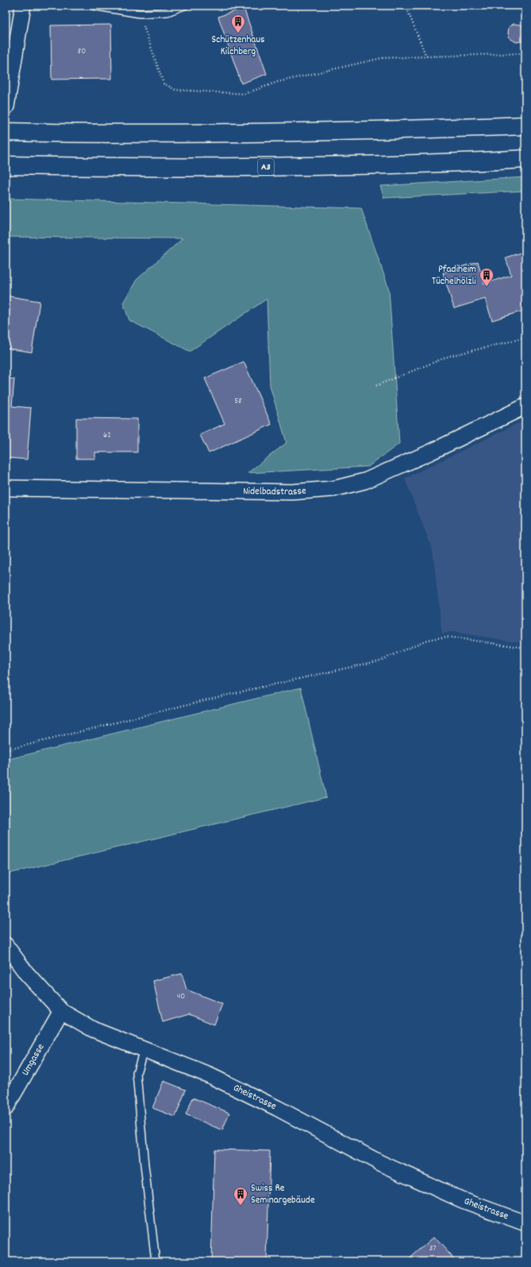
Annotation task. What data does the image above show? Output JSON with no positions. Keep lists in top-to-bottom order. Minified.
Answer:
{"streets":{"highway":["A3"],"street":["Nidelbadstrasse","Umgasse","Gheistrasse"]},"crossings":[["Umgasse","Gheistrasse"]],"places":{"building":["Schützenhaus Kilchberg","Pfadiheim Tüchelhölzli","Swiss Re Seminargebäude"]},"house_numbers":["80","58","62","40","37"]}
